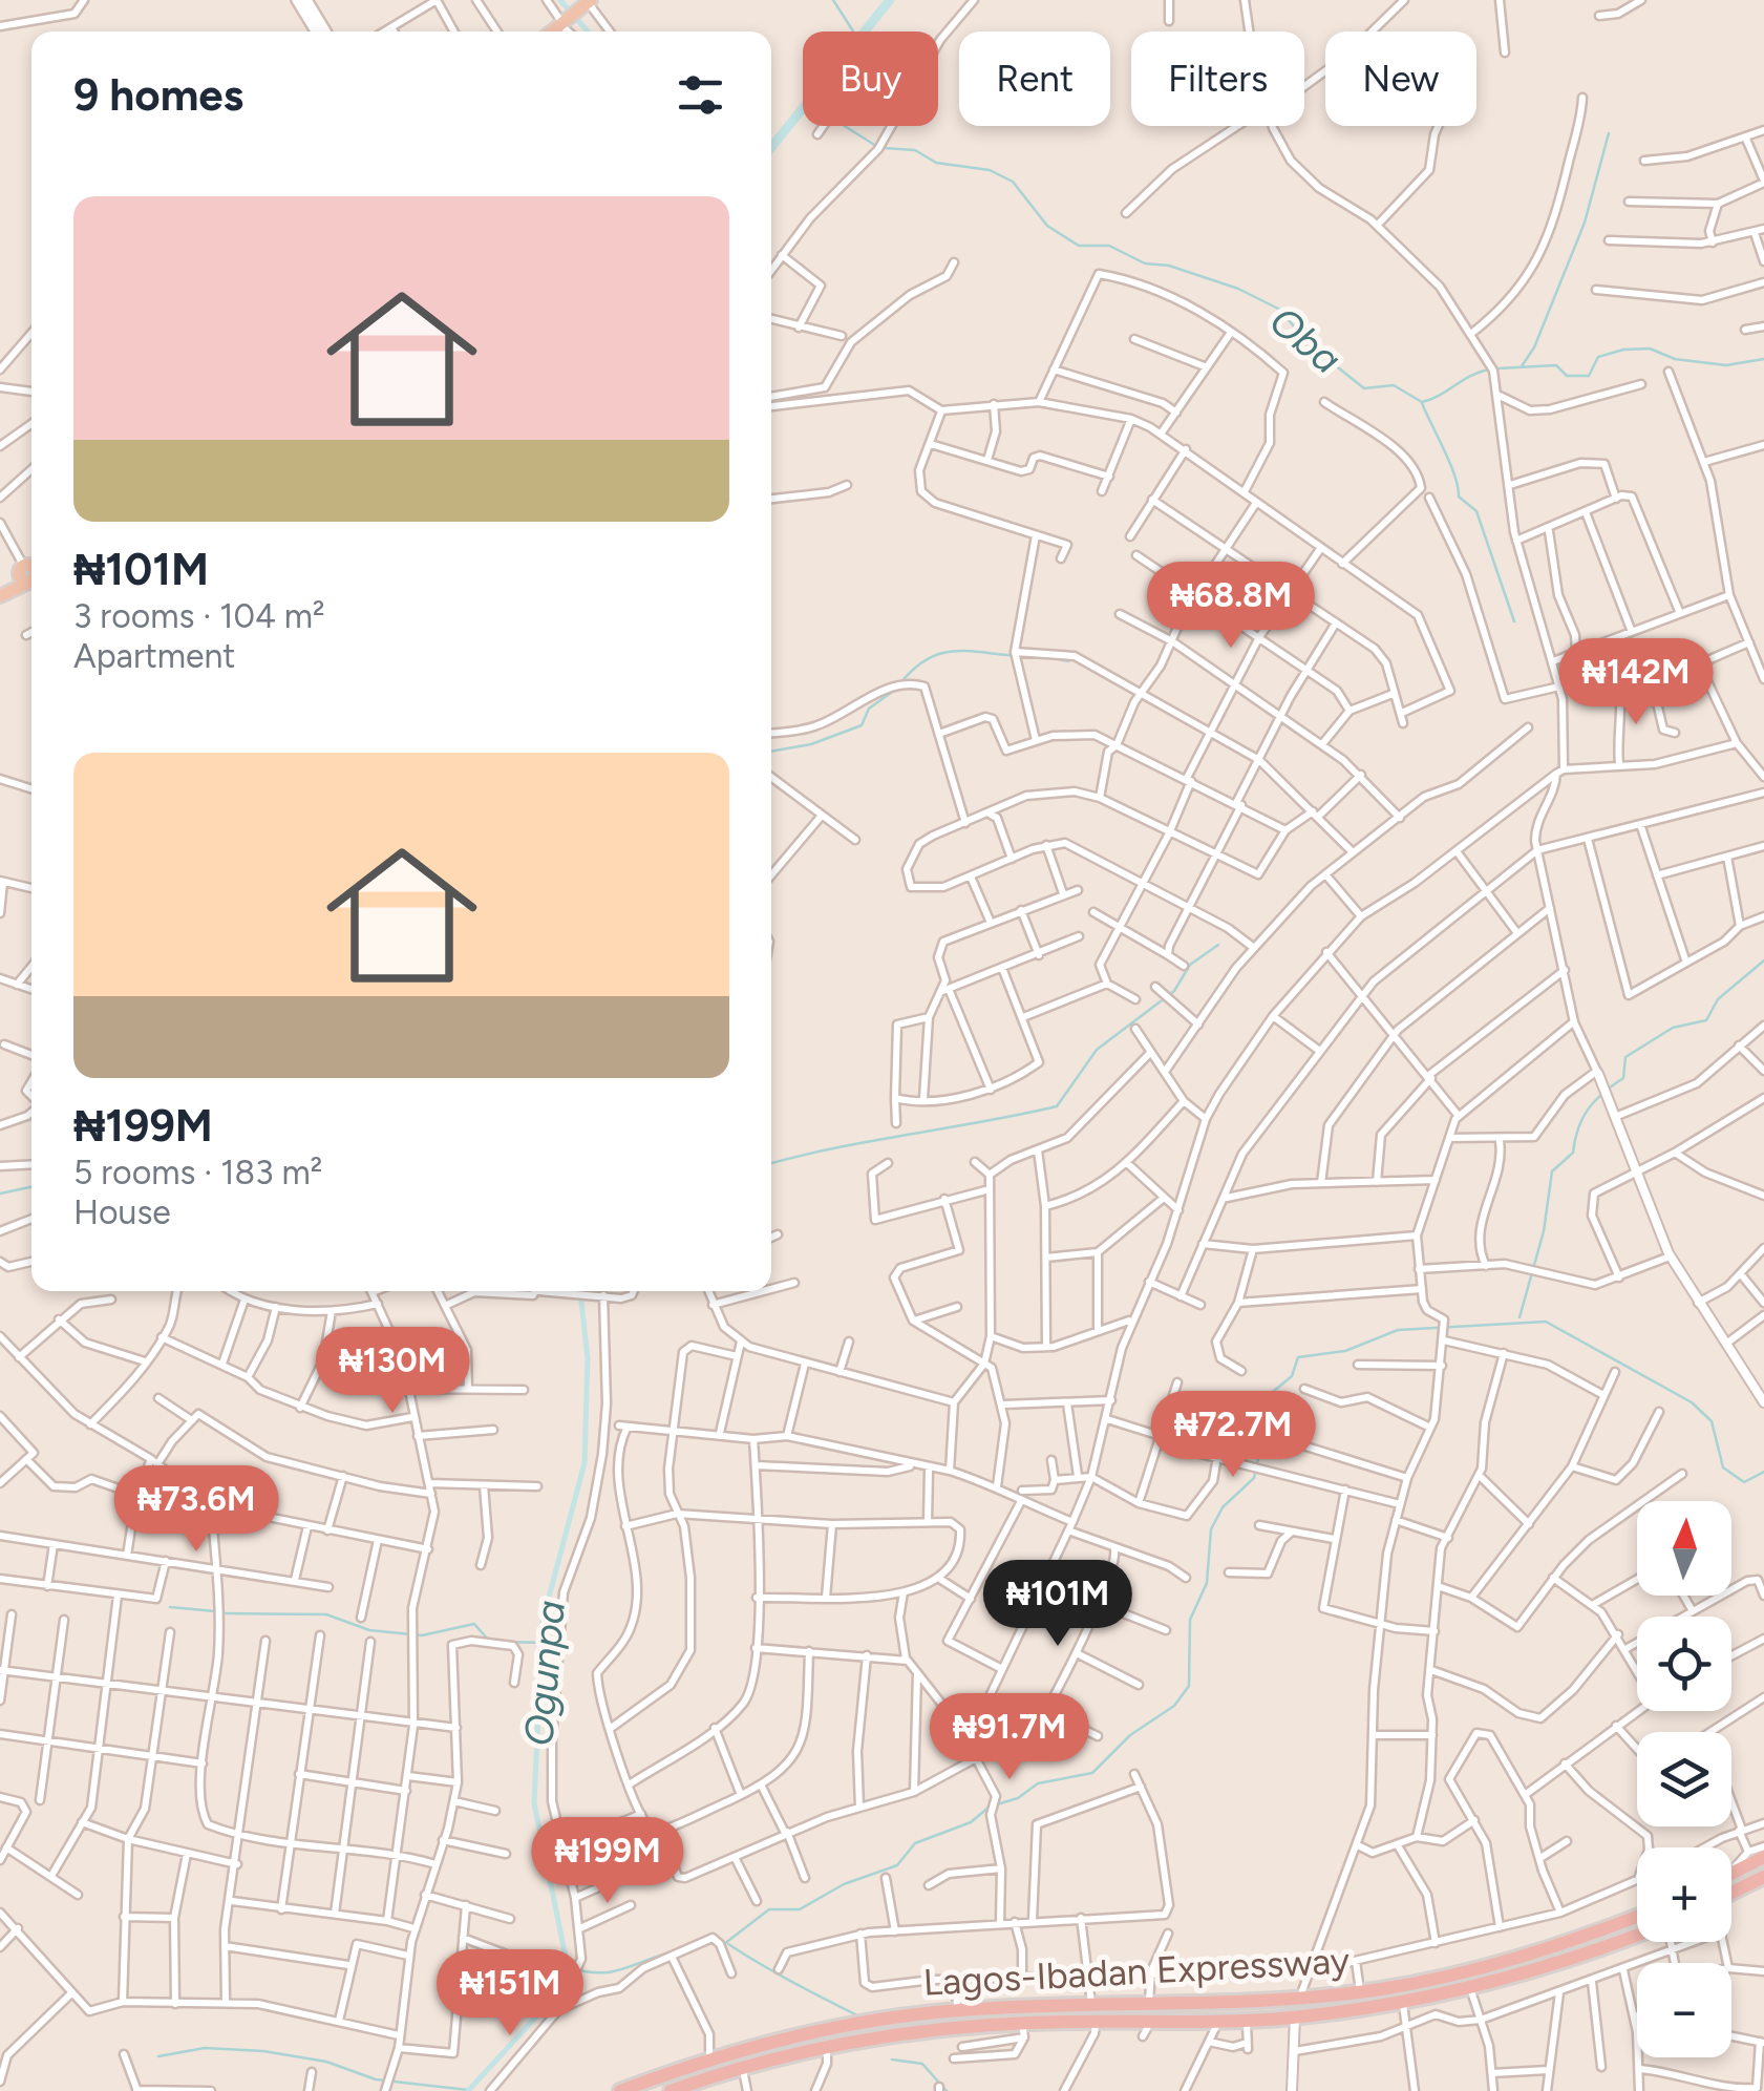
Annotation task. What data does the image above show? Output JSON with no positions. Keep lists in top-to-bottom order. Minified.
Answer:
{"streets":{"highway":["Lagos-Ibadan Expressway"]},"water":["Oba","Ogunpa"],"north":"top","page":{"chip":["Buy","Rent","Filters","New"],"heading":"9 homes","list":[{"name":"₦101M","note":"3 rooms · 104 m² · Apartment"},{"name":"₦199M","note":"5 rooms · 183 m² · House"}],"price":["₦68.8M","₦142M","₦130M","₦72.7M","₦73.6M","₦101M","₦91.7M","₦199M","₦151M"],"map_buttons":["+","−"]}}
